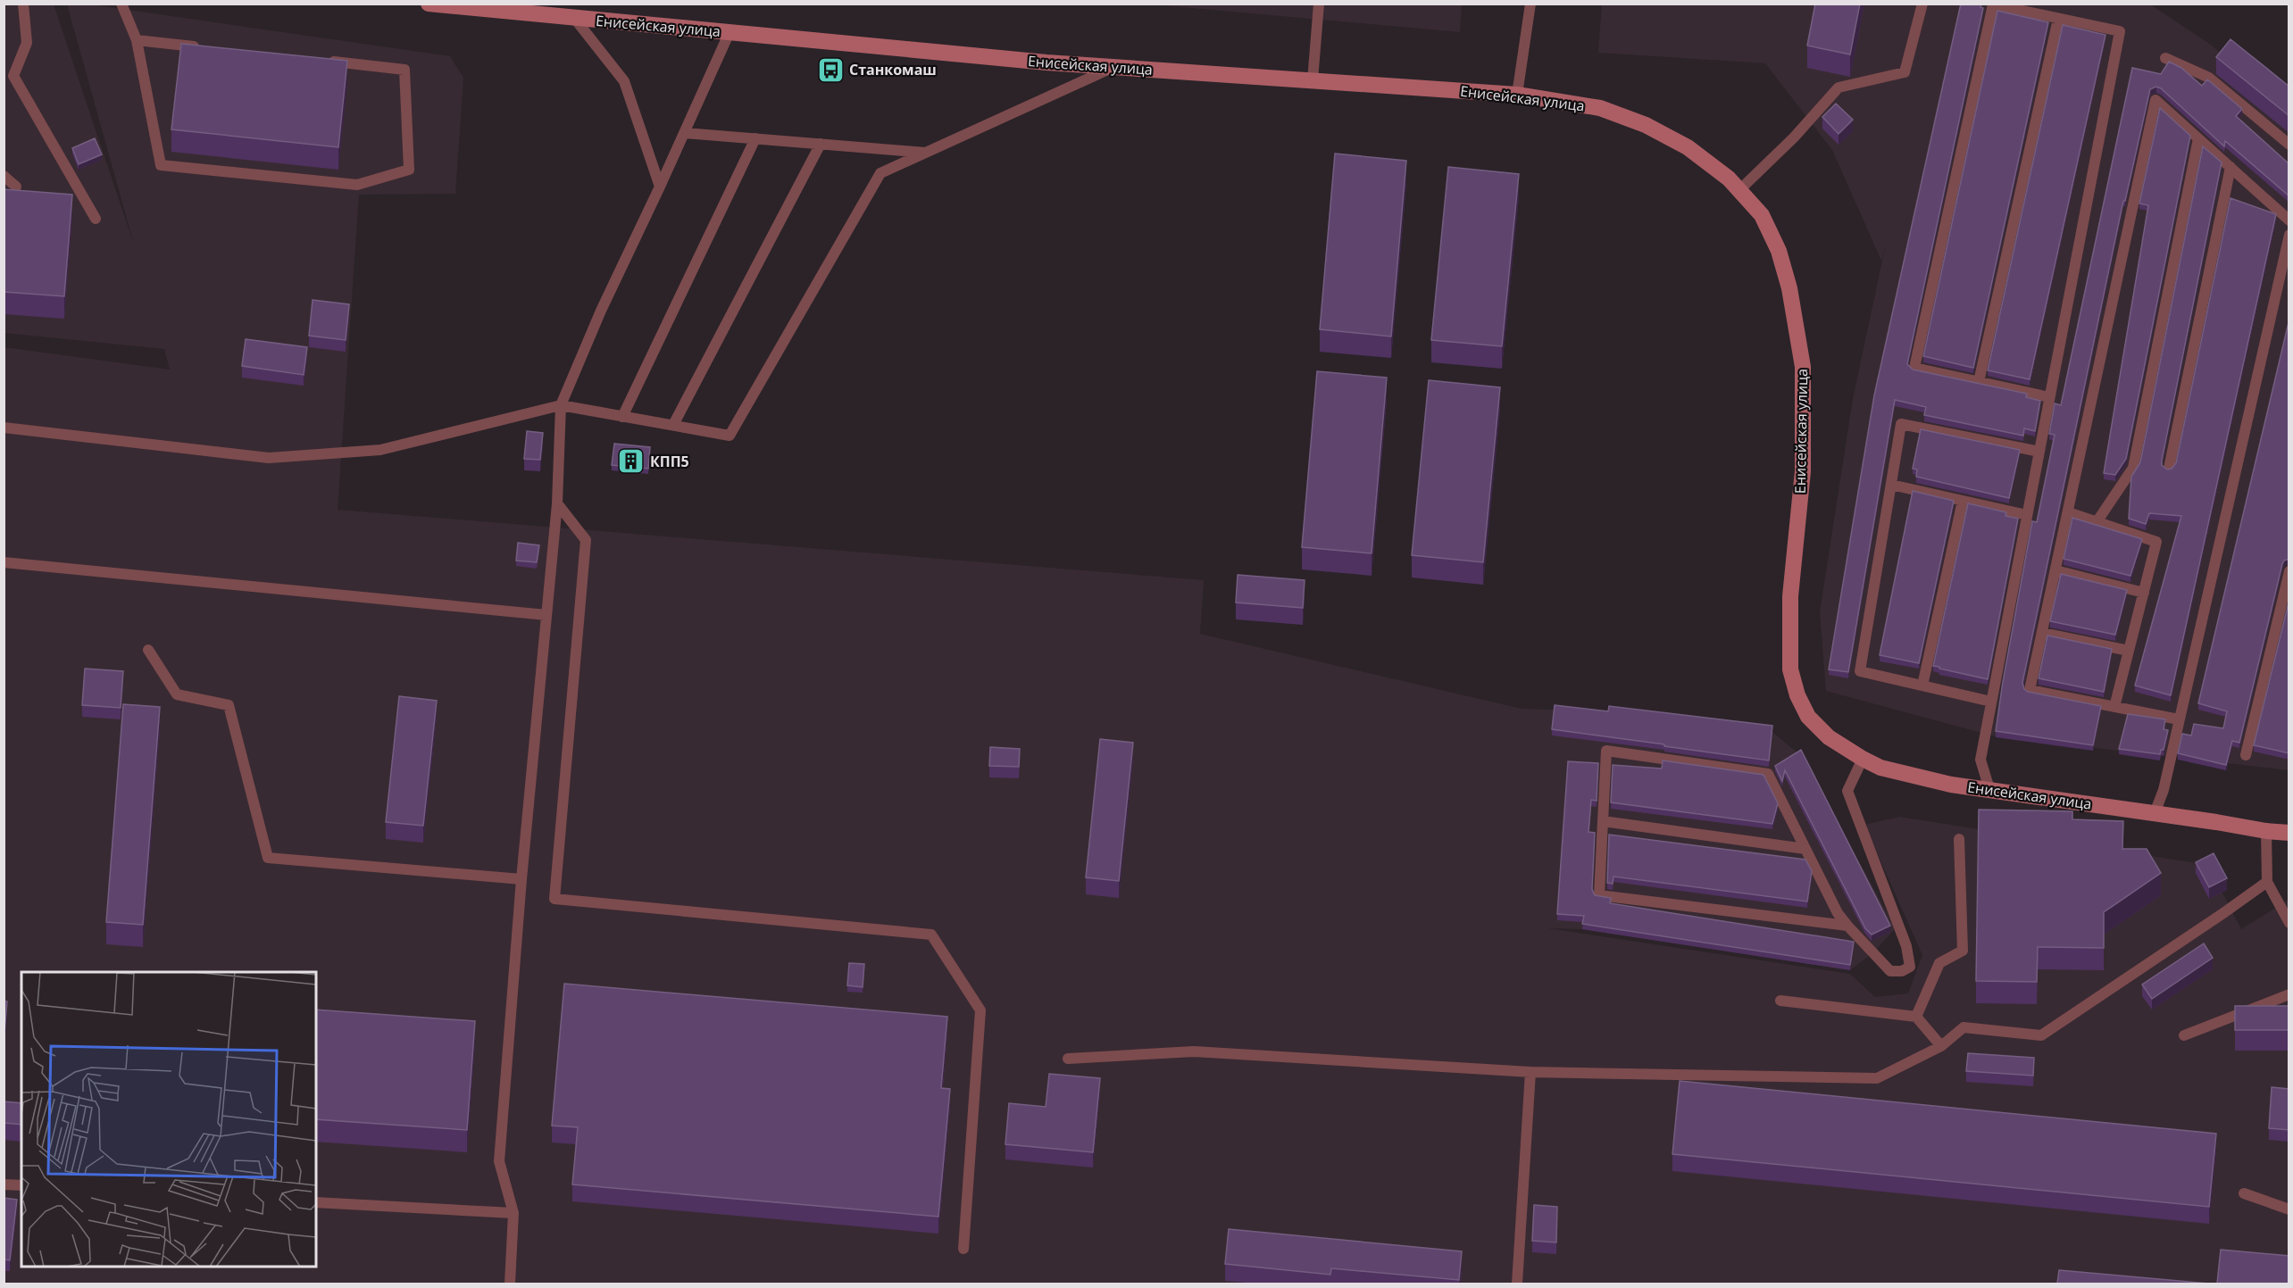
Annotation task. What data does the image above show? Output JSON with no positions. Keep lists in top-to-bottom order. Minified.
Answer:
{"streets":{"street":["Енисейская улица"]},"places":{"bus stop":["Станкомаш"],"building":["КПП5"]}}
